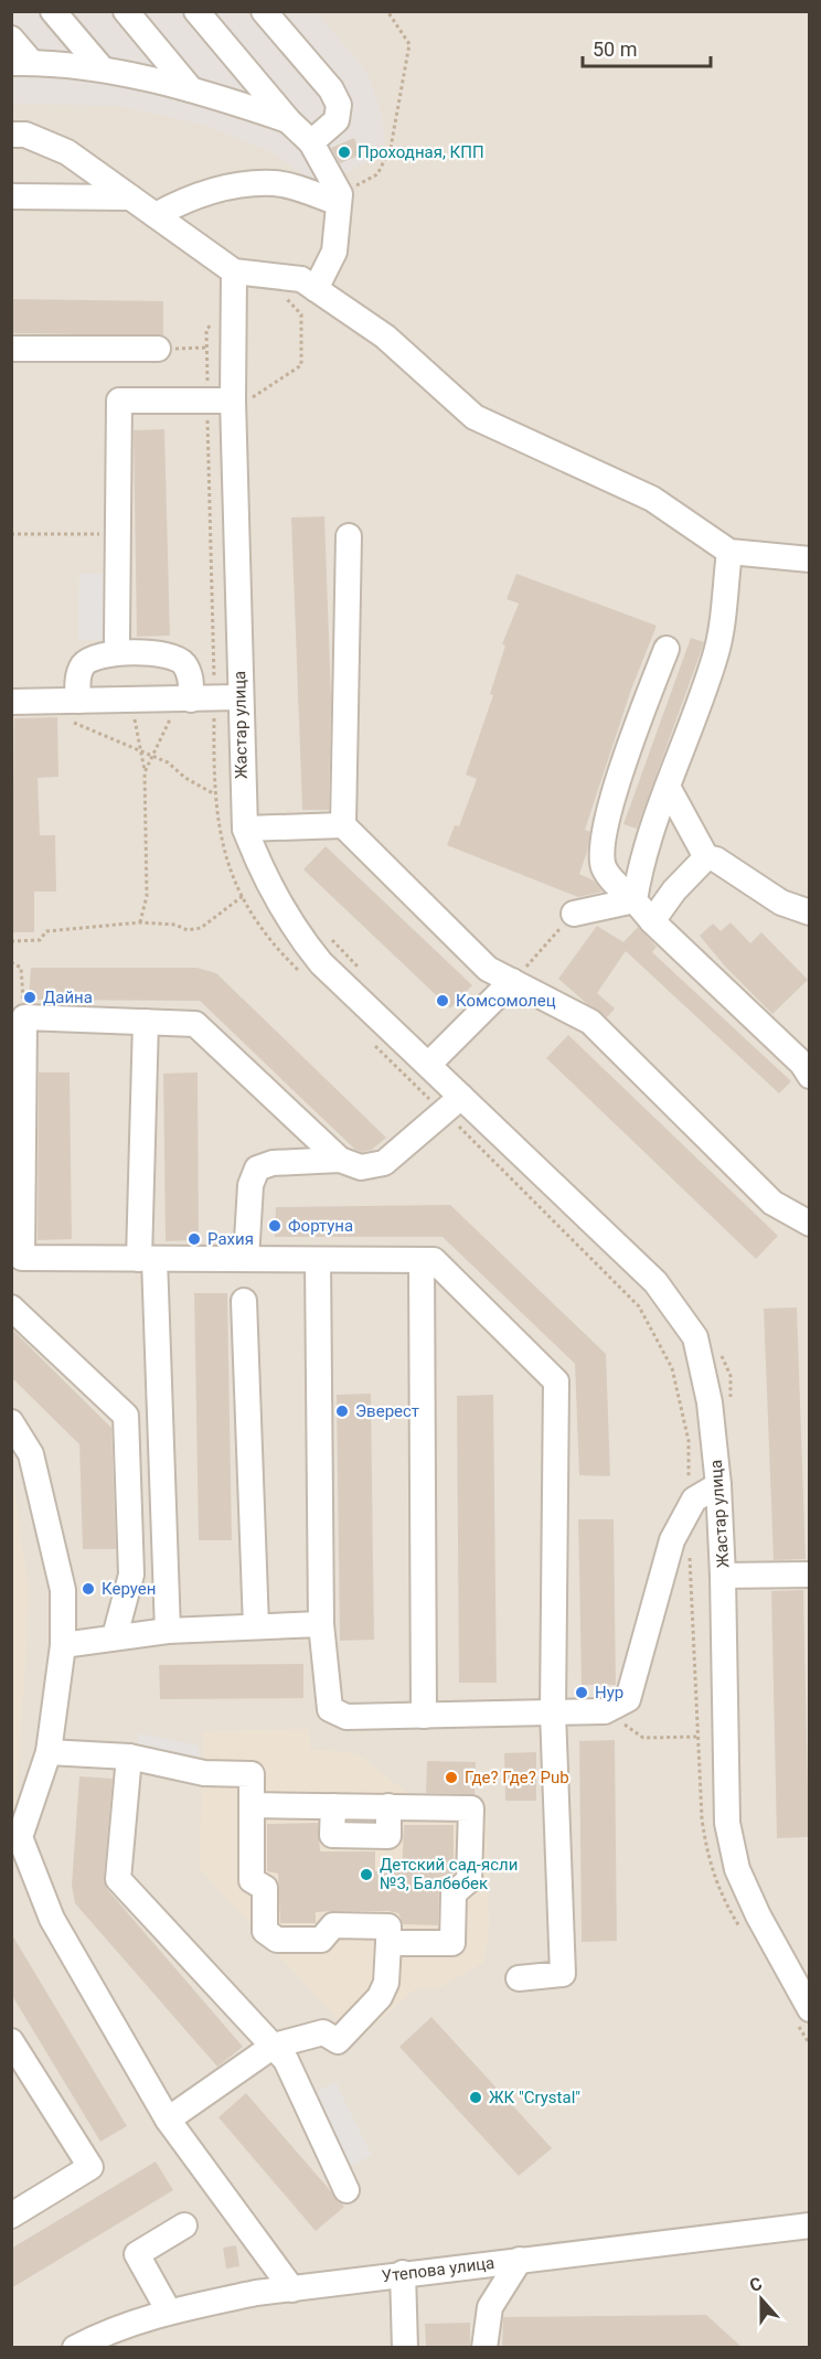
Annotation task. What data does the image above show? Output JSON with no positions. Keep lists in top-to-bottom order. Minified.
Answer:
{"streets":{"street":["Жастар улица","Утепова улица"]},"places":["Проходная, КПП","Дайна","Комсомолец","Фортуна","Рахия","Эверест","Керуен","Нур","Где? Где? Pub","Детский сад-ясли №3, Балбөбек","ЖК \"Crystal\""],"scale_bar":"50 m","north":"top"}
